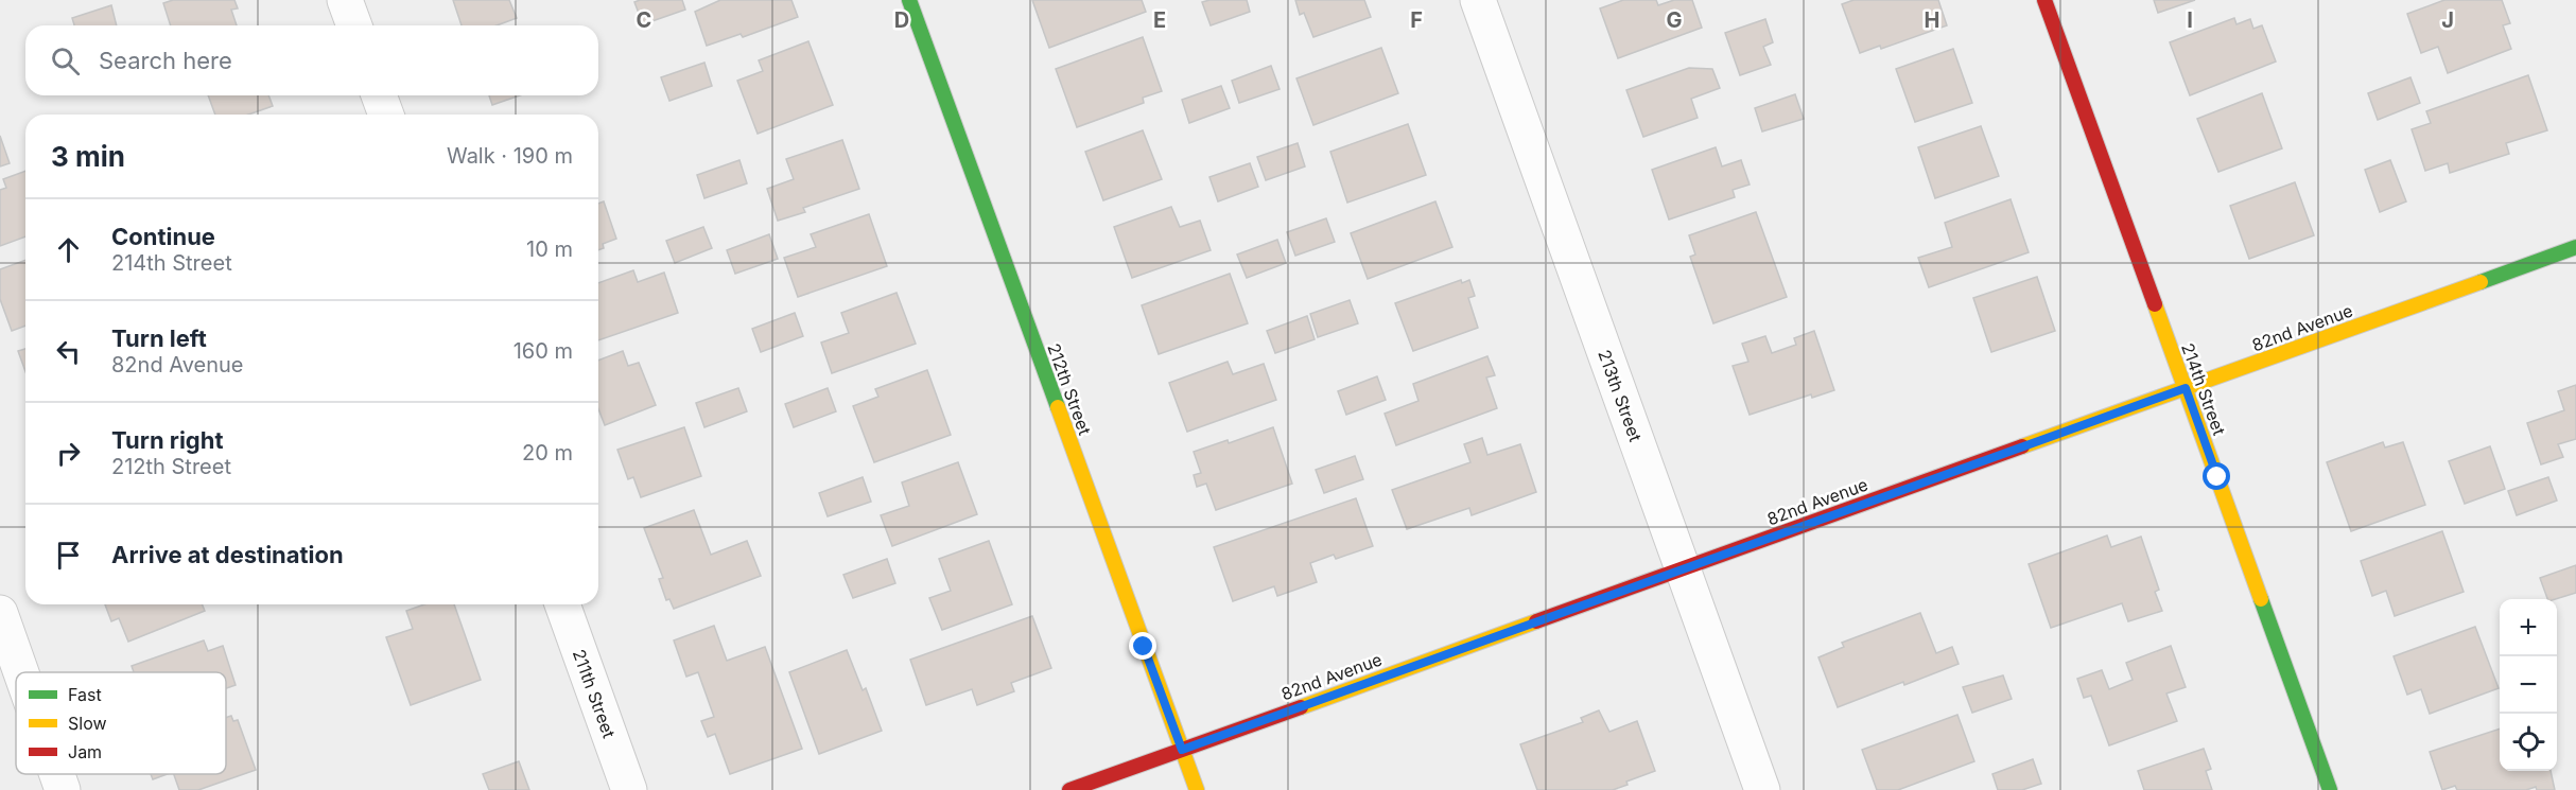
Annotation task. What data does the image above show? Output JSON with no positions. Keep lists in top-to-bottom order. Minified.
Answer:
{"streets":{"street":["82nd Avenue","212th Street","214th Street","213th Street","211th Street"]},"crossings":[["82nd Avenue","212th Street"],["82nd Avenue","214th Street"],["82nd Avenue","213th Street"]],"legend":["Fast","Slow","Jam"],"page":{"search":"Search here","heading":["3 min","Walk · 190 m"],"list":[["Continue","214th Street","10 m"],["Turn left","82nd Avenue","160 m"],["Turn right","212th Street","20 m"],"Arrive at destination"],"map_buttons":["+","−"]},"grid":{"columns":["C","D","E","F","G","H","I","J"]}}
